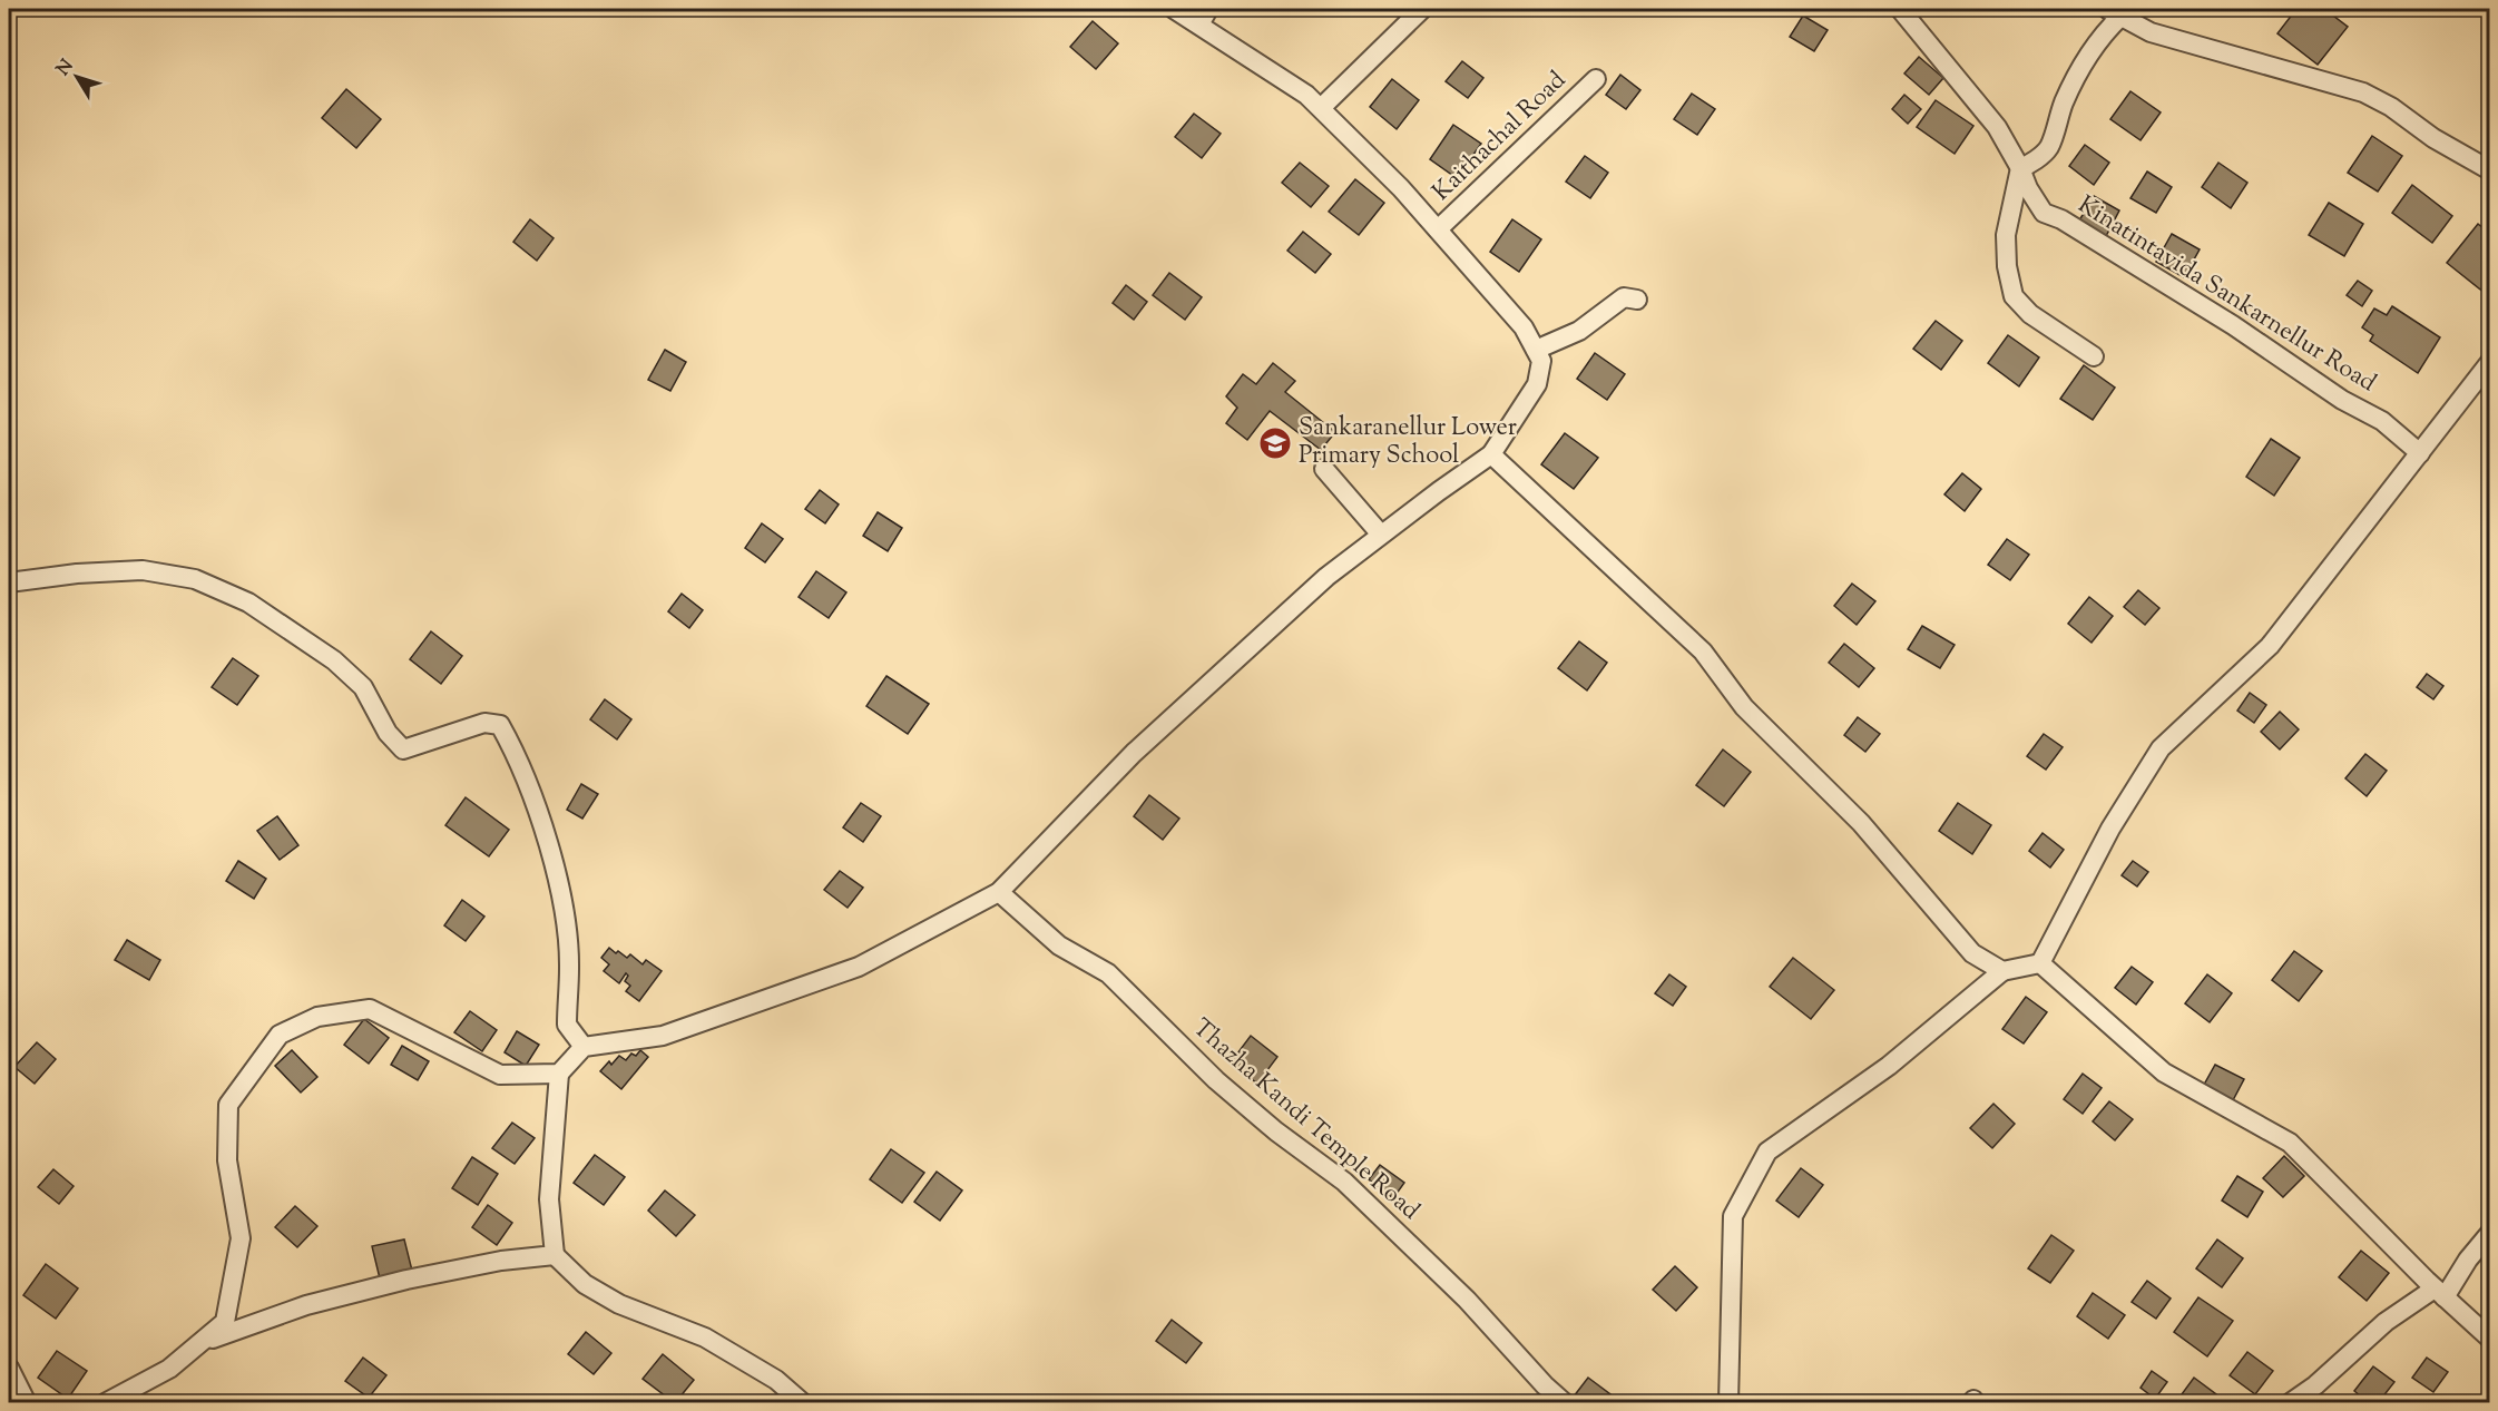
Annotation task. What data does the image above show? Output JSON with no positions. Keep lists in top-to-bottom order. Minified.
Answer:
{"streets":{"street":["Kaithachal Road","Kinatintavida Sankarnellur Road","Thazha Kandi Temple Road"]},"places":{"school or university":["Sankaranellur Lower Primary School"]},"north":"top left"}
